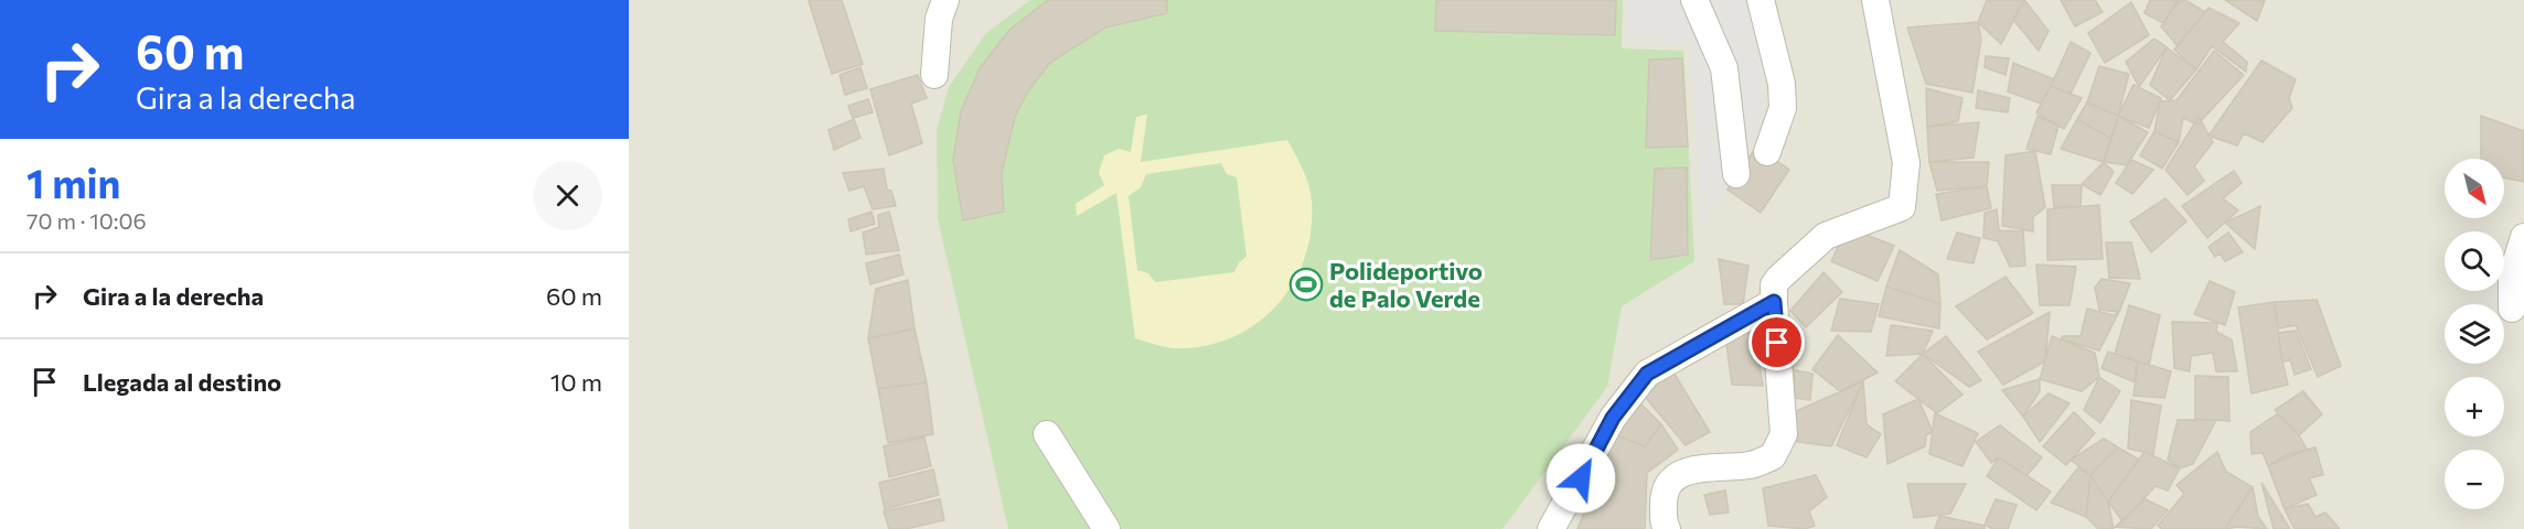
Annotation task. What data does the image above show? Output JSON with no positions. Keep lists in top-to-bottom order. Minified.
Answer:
{"places":{"sports":["Polideportivo de Palo Verde"]},"north":"bottom right","page":{"turn":["60 m","Gira a la derecha"],"heading":["1 min","70 m · 10:06"],"map_buttons":["+","−"],"list":[{"name":"Gira a la derecha","value":"60 m"},{"name":"Llegada al destino","value":"10 m"}]}}
